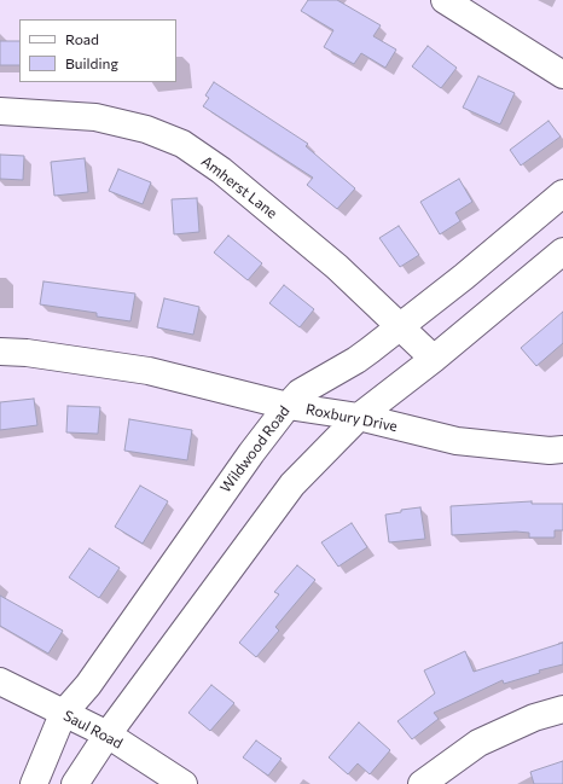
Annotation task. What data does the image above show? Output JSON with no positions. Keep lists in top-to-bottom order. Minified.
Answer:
{"streets":{"street":["Amherst Lane","Roxbury Drive","Wildwood Road","Saul Road"]},"crossings":[["Amherst Lane","Wildwood Road"],["Roxbury Drive","Wildwood Road"],["Wildwood Road","Saul Road"]],"legend":["Road","Building"]}
